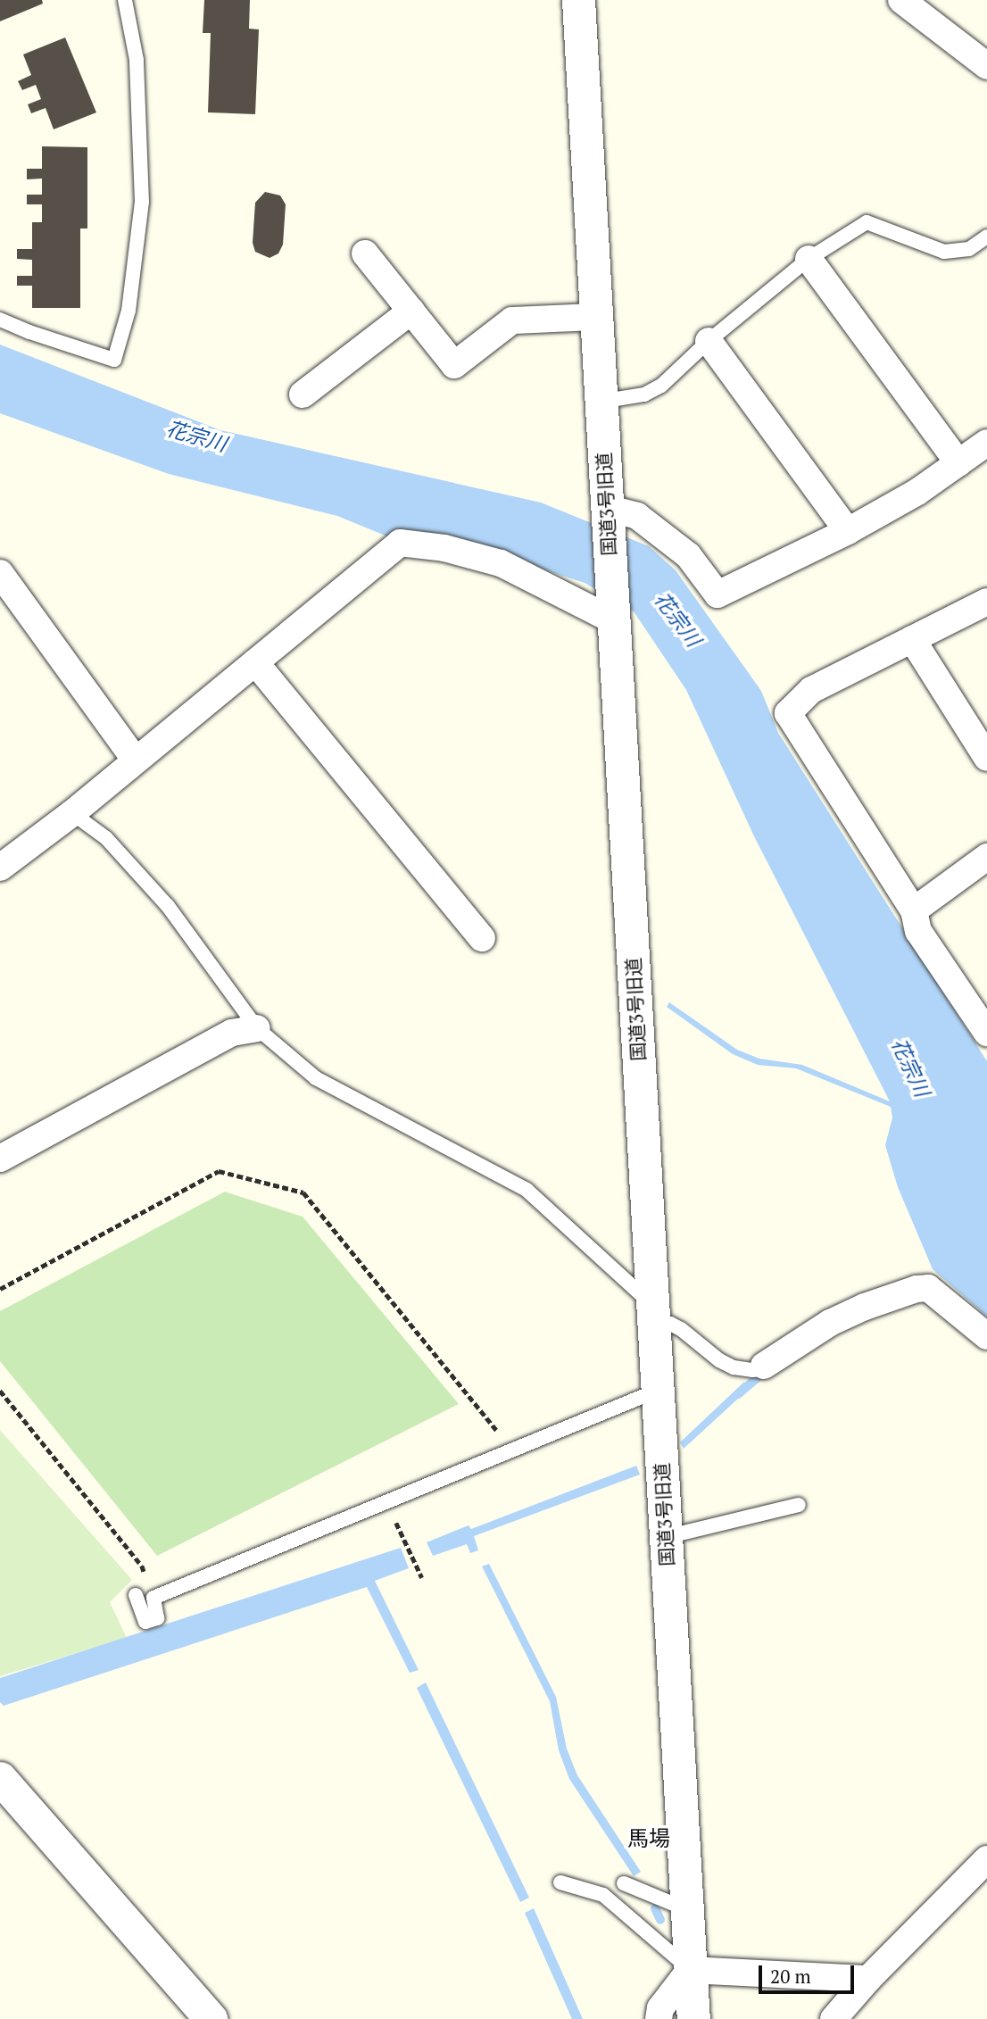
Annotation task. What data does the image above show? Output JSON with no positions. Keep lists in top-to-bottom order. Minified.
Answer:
{"streets":{"street":["国道3号旧道"]},"districts":["馬場"],"water":["花宗川"],"scale_bar":"20 m"}
